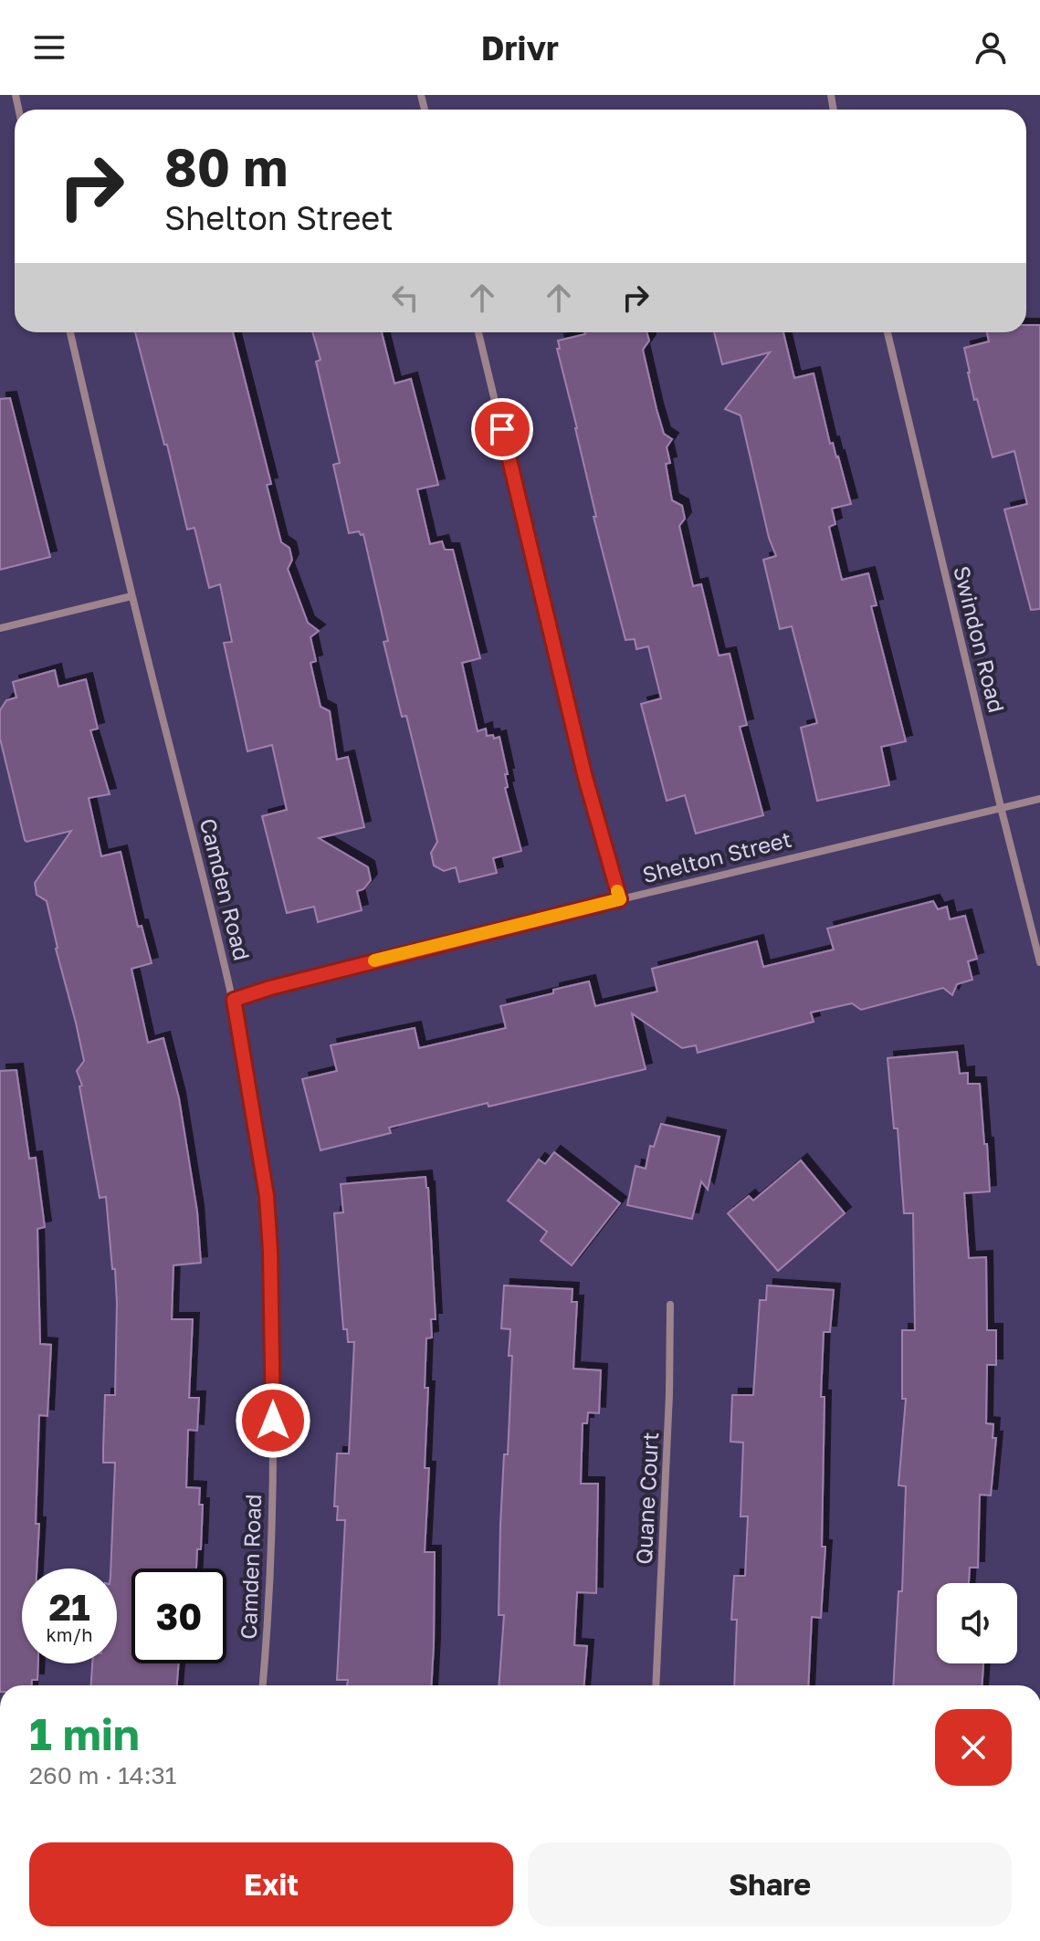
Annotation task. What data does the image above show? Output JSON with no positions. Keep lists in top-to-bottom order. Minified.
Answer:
{"streets":{"street":["Swindon Road","Shelton Street","Camden Road","Quane Court"]},"crossings":[["Swindon Road","Shelton Street"],["Shelton Street","Camden Road"]],"page":{"header":"Drivr","turn":["80 m","Shelton Street"],"speed":"21 km/h","limit":"30","heading":["1 min","260 m · 14:31"],"buttons":["Exit","Share"]}}
